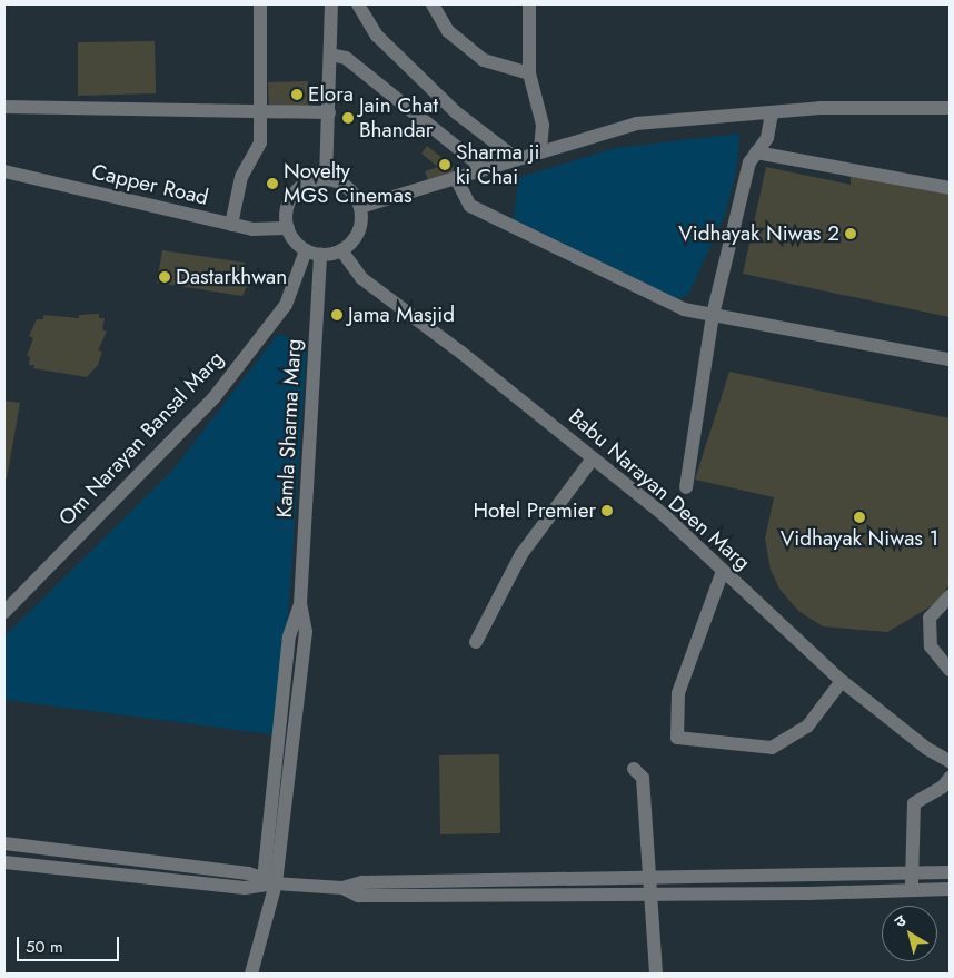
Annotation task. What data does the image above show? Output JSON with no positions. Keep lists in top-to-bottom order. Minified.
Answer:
{"streets":{"street":["Capper Road","Kamla Sharma Marg","Om Narayan Bansal Marg","Babu Narayan Deen Marg"]},"crossings":[["Capper Road","Kamla Sharma Marg"],["Capper Road","Om Narayan Bansal Marg"],["Capper Road","Babu Narayan Deen Marg"],["Kamla Sharma Marg","Om Narayan Bansal Marg"],["Kamla Sharma Marg","Babu Narayan Deen Marg"],["Om Narayan Bansal Marg","Babu Narayan Deen Marg"]],"places":["Elora","Jain Chat Bhandar","Sharma ji ki Chai","Novelty MGS Cinemas","Vidhayak Niwas 2","Dastarkhwan","Jama Masjid","Hotel Premier","Vidhayak Niwas 1"],"scale_bar":"50 m","north":"top left"}
